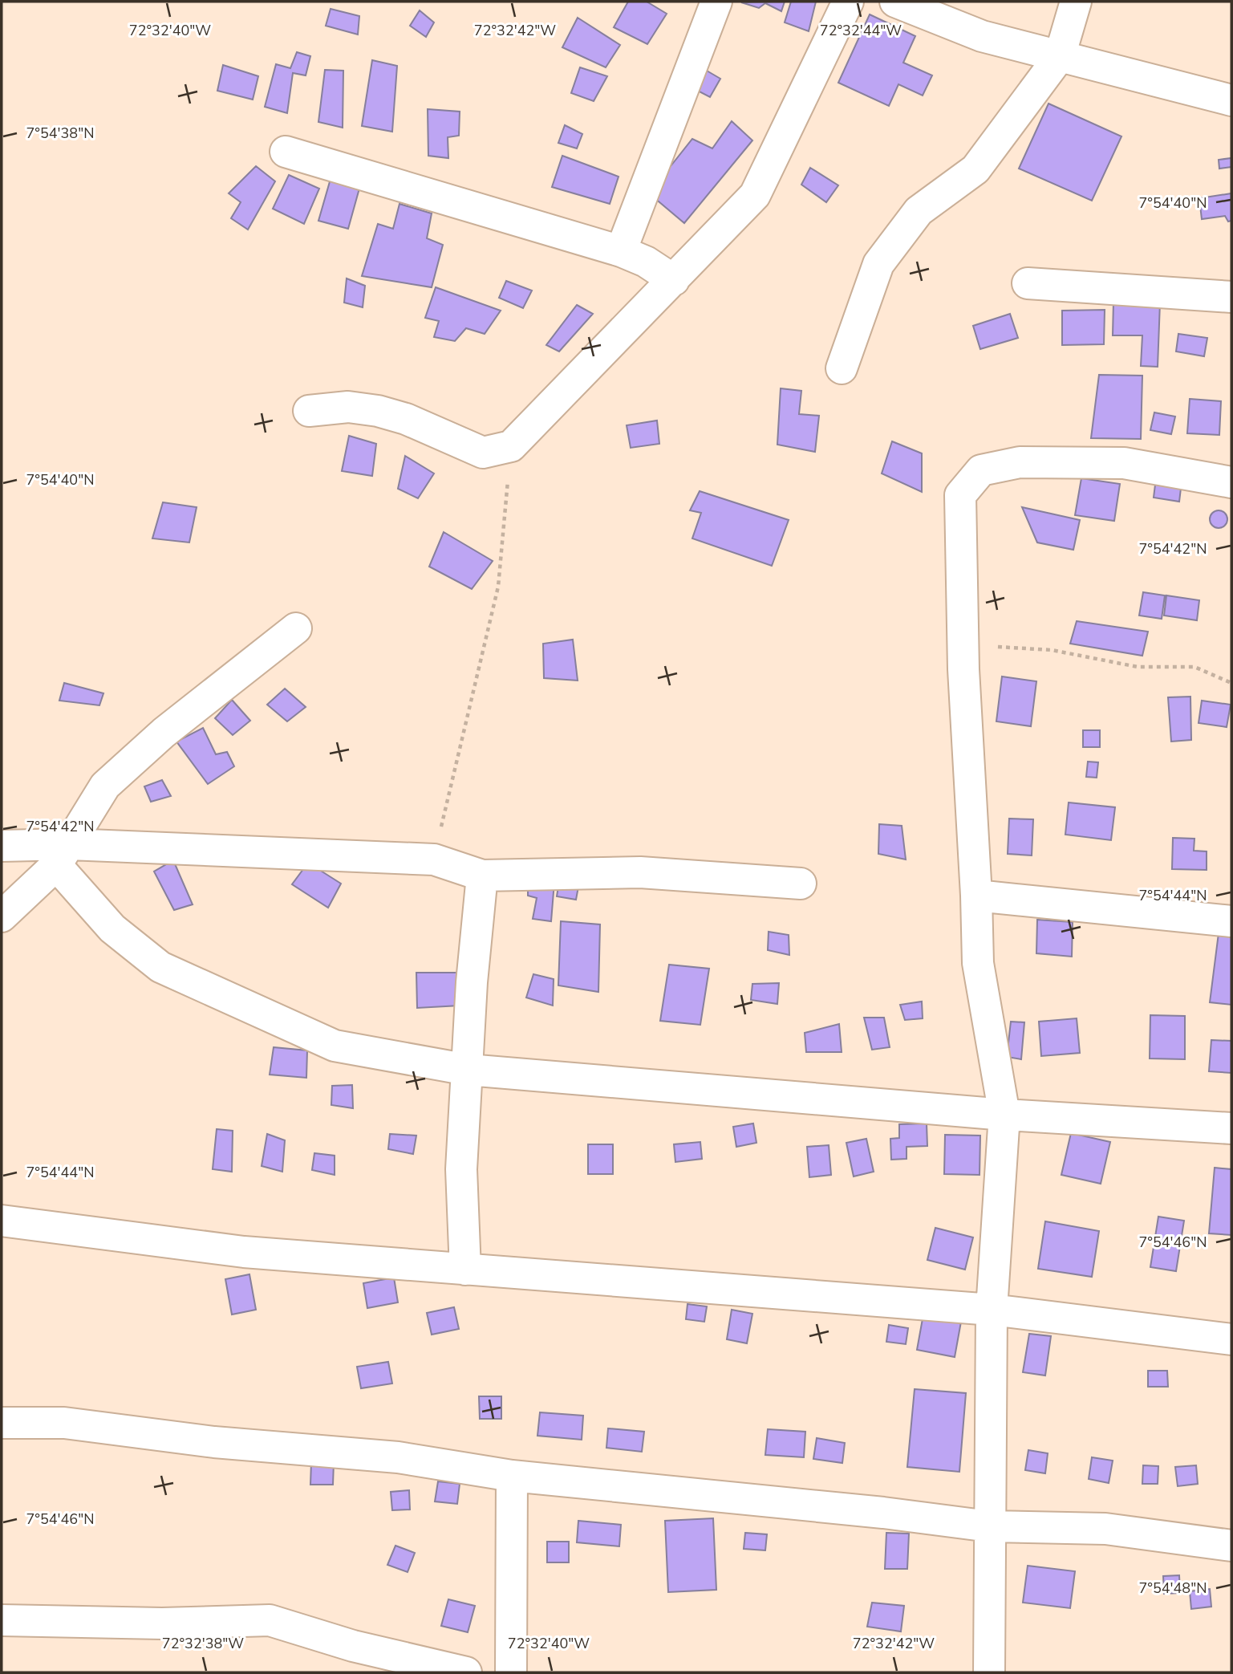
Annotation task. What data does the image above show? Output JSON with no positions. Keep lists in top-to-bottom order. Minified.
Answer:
{"coordinates":["72°32'40\"W","72°32'42\"W","72°32'44\"W","7°54'38\"N","7°54'40\"N","7°54'42\"N","7°54'44\"N","7°54'46\"N","7°54'48\"N","72°32'38\"W"]}
